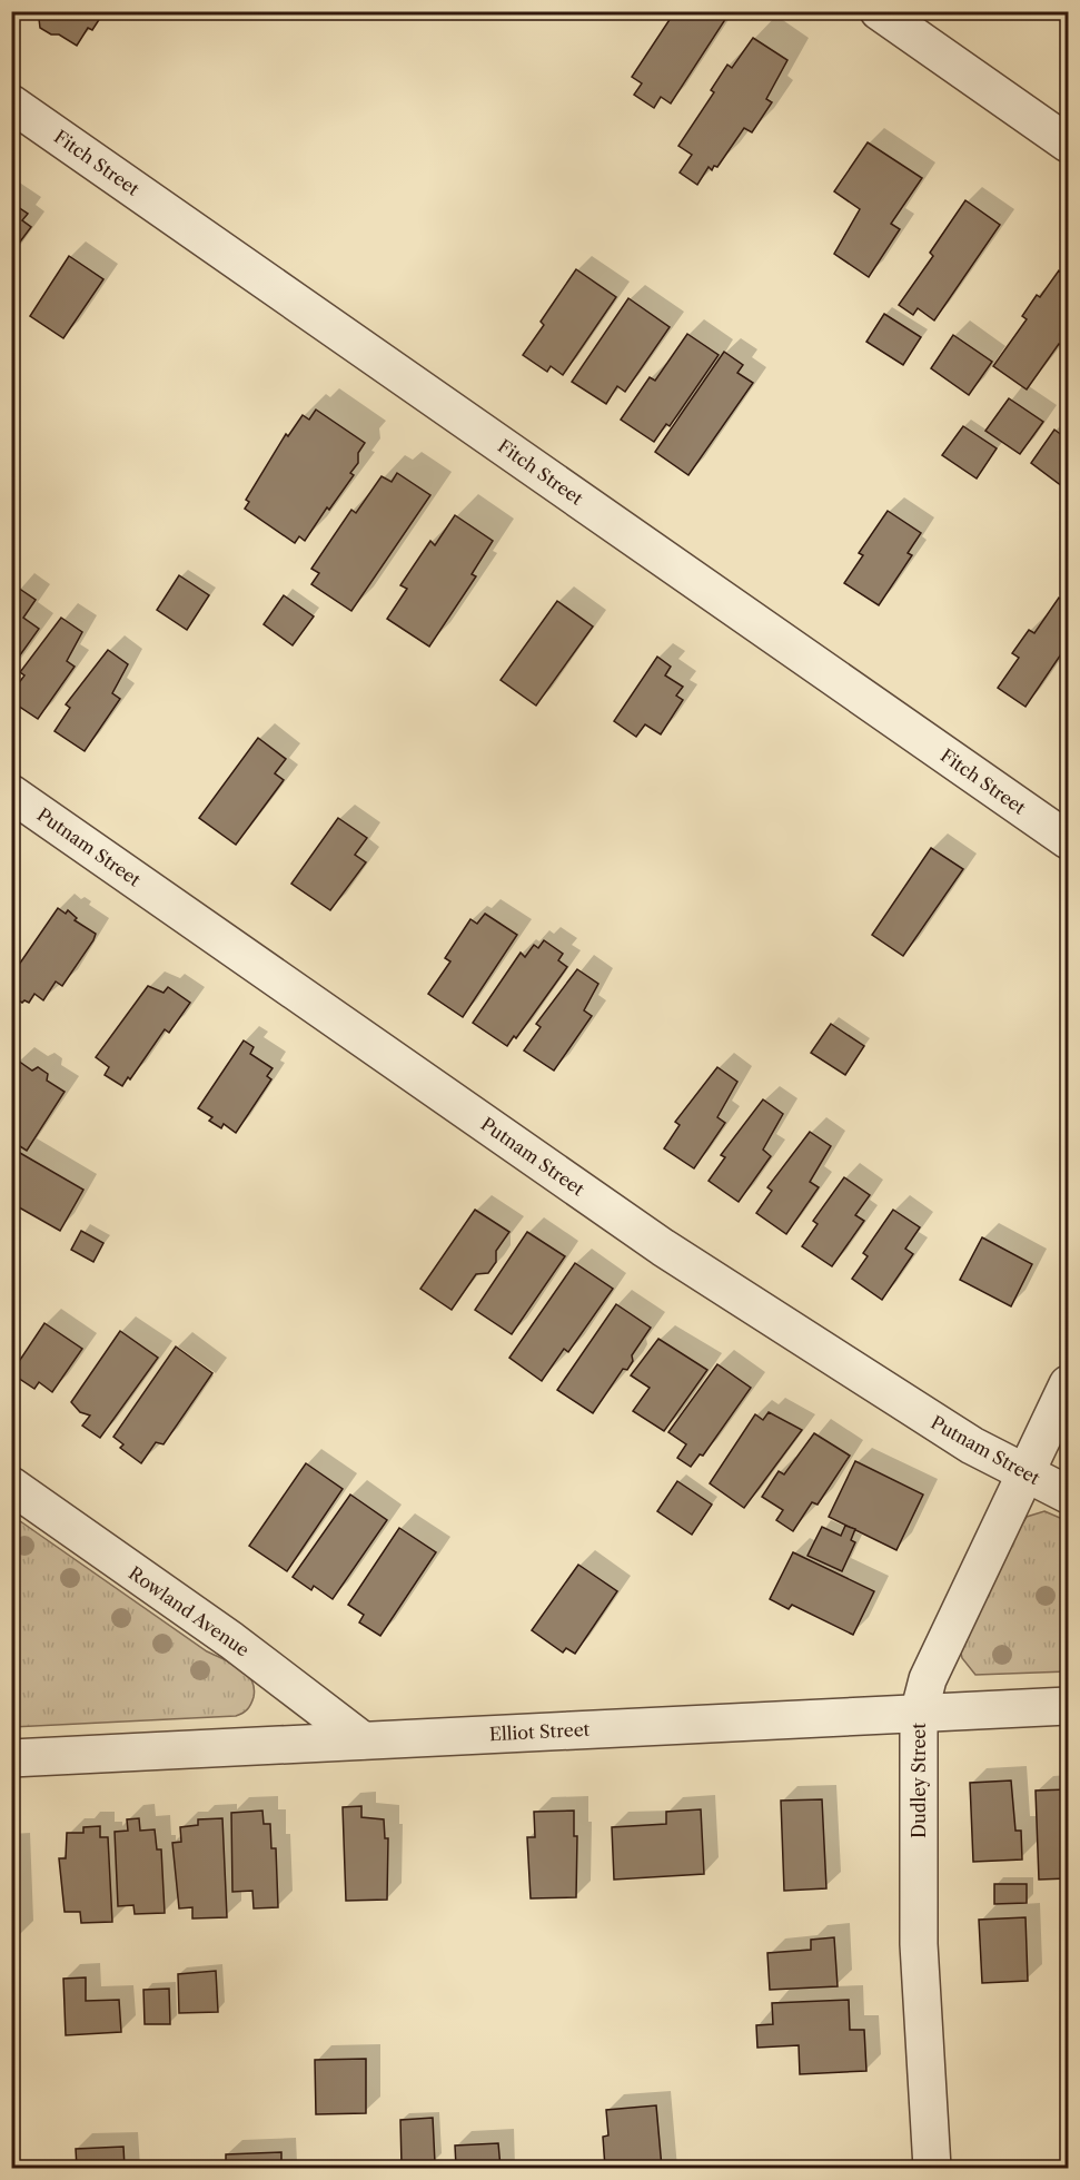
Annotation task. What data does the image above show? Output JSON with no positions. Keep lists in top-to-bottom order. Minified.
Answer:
{"streets":{"street":["Fitch Street","Putnam Street","Rowland Avenue","Elliot Street","Dudley Street"]},"crossings":[["Putnam Street","Dudley Street"],["Rowland Avenue","Elliot Street"],["Elliot Street","Dudley Street"]]}
